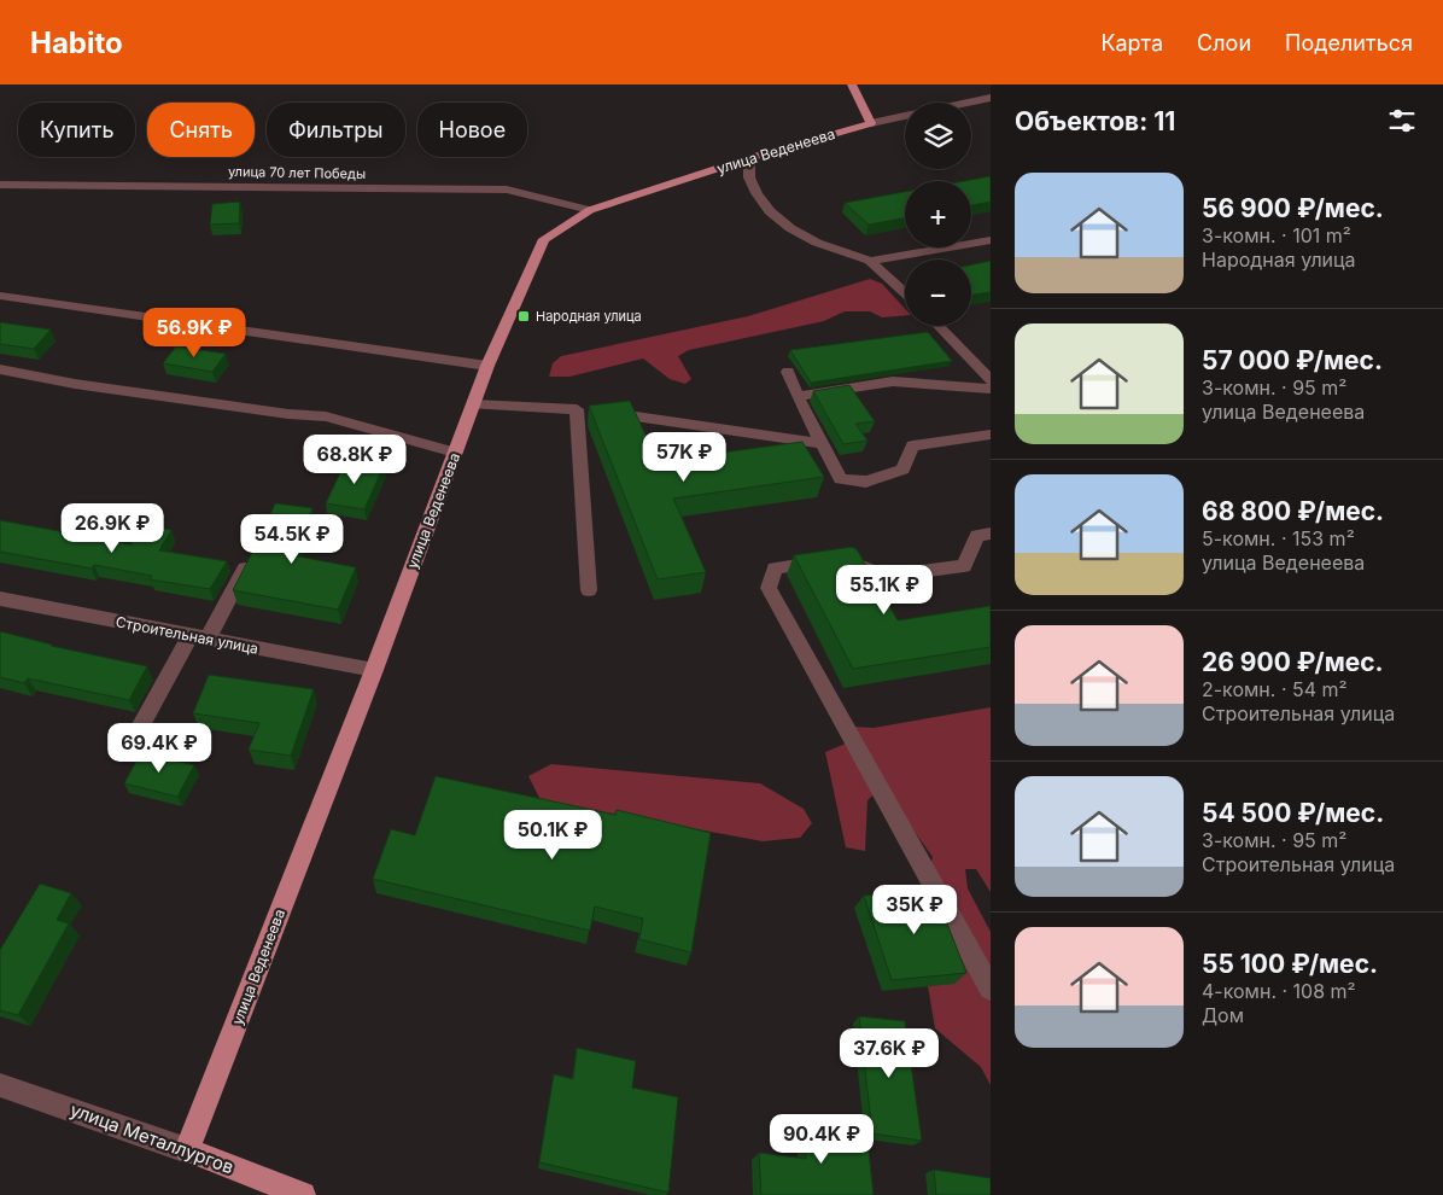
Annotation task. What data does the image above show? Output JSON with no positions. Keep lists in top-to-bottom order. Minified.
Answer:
{"streets":{"main road":["улица Веденеева","улица Металлургов"],"street":["улица 70 лет Победы","Строительная улица"]},"crossings":[["улица Веденеева","улица 70 лет Победы"],["улица Веденеева","Строительная улица"],["улица Веденеева","улица Металлургов"]],"places":{"transit":["Народная улица"]},"page":{"header":"Habito","nav":["Карта","Слои","Поделиться"],"heading":"Объектов: 11","map_buttons":["+","−"],"chip":["Купить","Снять","Фильтры","Новое"],"list":[{"name":"56 900 ₽/мес.","note":"3-комн. · 101 m² · Народная улица"},{"name":"57 000 ₽/мес.","note":"3-комн. · 95 m² · улица Веденеева"},{"name":"68 800 ₽/мес.","note":"5-комн. · 153 m² · улица Веденеева"},{"name":"26 900 ₽/мес.","note":"2-комн. · 54 m² · Строительная улица"},{"name":"54 500 ₽/мес.","note":"3-комн. · 95 m² · Строительная улица"},{"name":"55 100 ₽/мес.","note":"4-комн. · 108 m² · Дом"}],"price":["56.9K ₽","57K ₽","68.8K ₽","26.9K ₽","54.5K ₽","55.1K ₽","69.4K ₽","50.1K ₽","35K ₽","37.6K ₽","90.4K ₽"]}}
